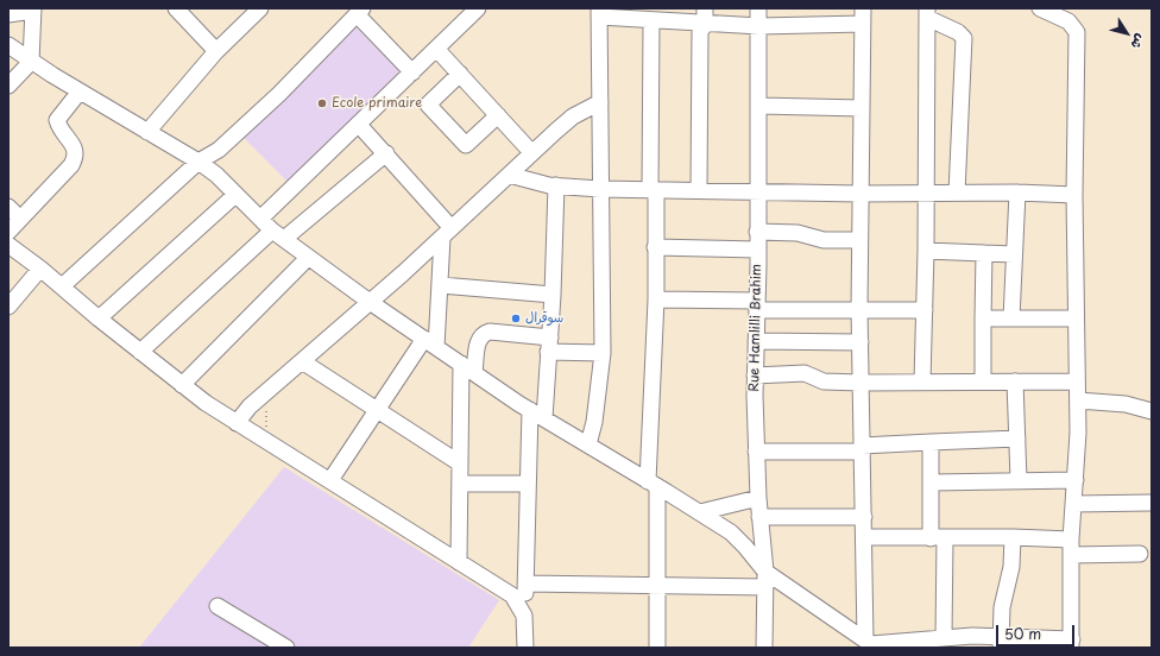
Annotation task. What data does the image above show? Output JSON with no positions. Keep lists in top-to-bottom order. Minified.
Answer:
{"streets":{"street":["Rue Hamlilli Brahim"]},"places":["Ecole primaire","سوقرال"],"scale_bar":"50 m","north":"bottom right"}
